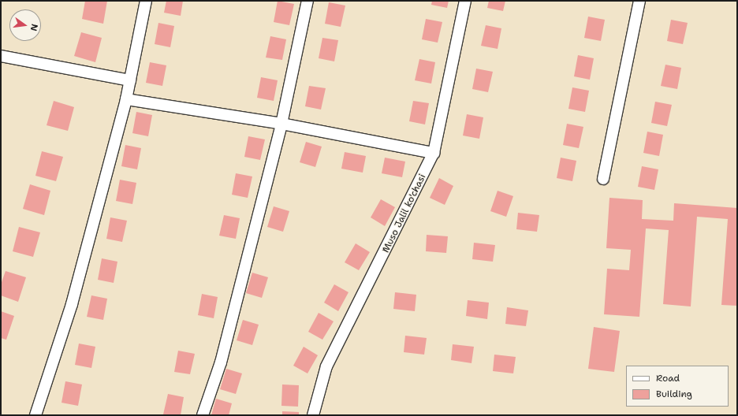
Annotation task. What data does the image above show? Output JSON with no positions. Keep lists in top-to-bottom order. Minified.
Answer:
{"streets":{"street":["Muso Jalil ko'chasi"]},"legend":["Road","Building"],"north":"right"}
